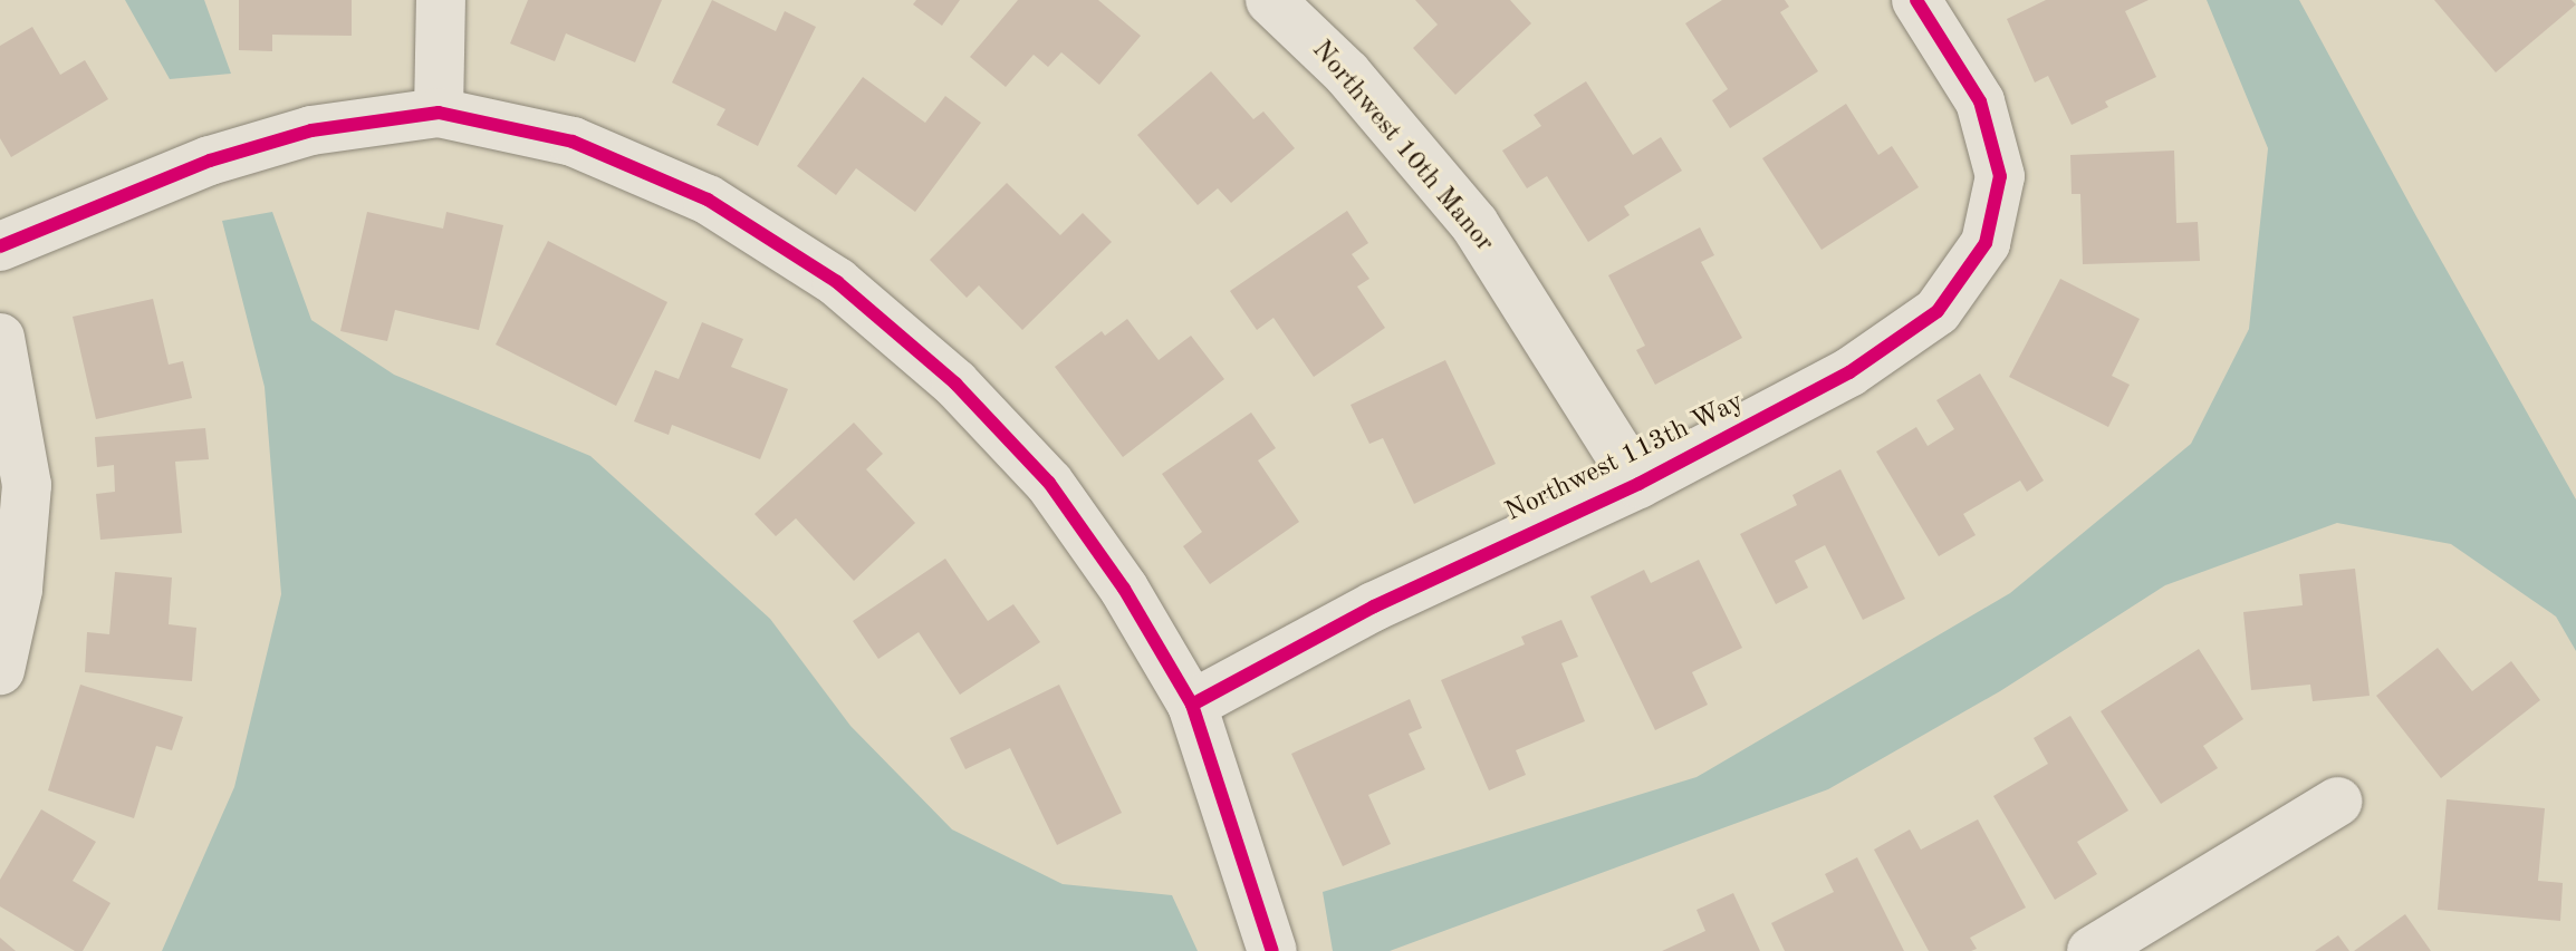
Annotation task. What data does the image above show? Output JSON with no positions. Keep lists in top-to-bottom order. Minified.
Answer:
{"streets":{"street":["Northwest 10th Manor","Northwest 113th Way"]},"crossings":[["Northwest 10th Manor","Northwest 113th Way"]]}
